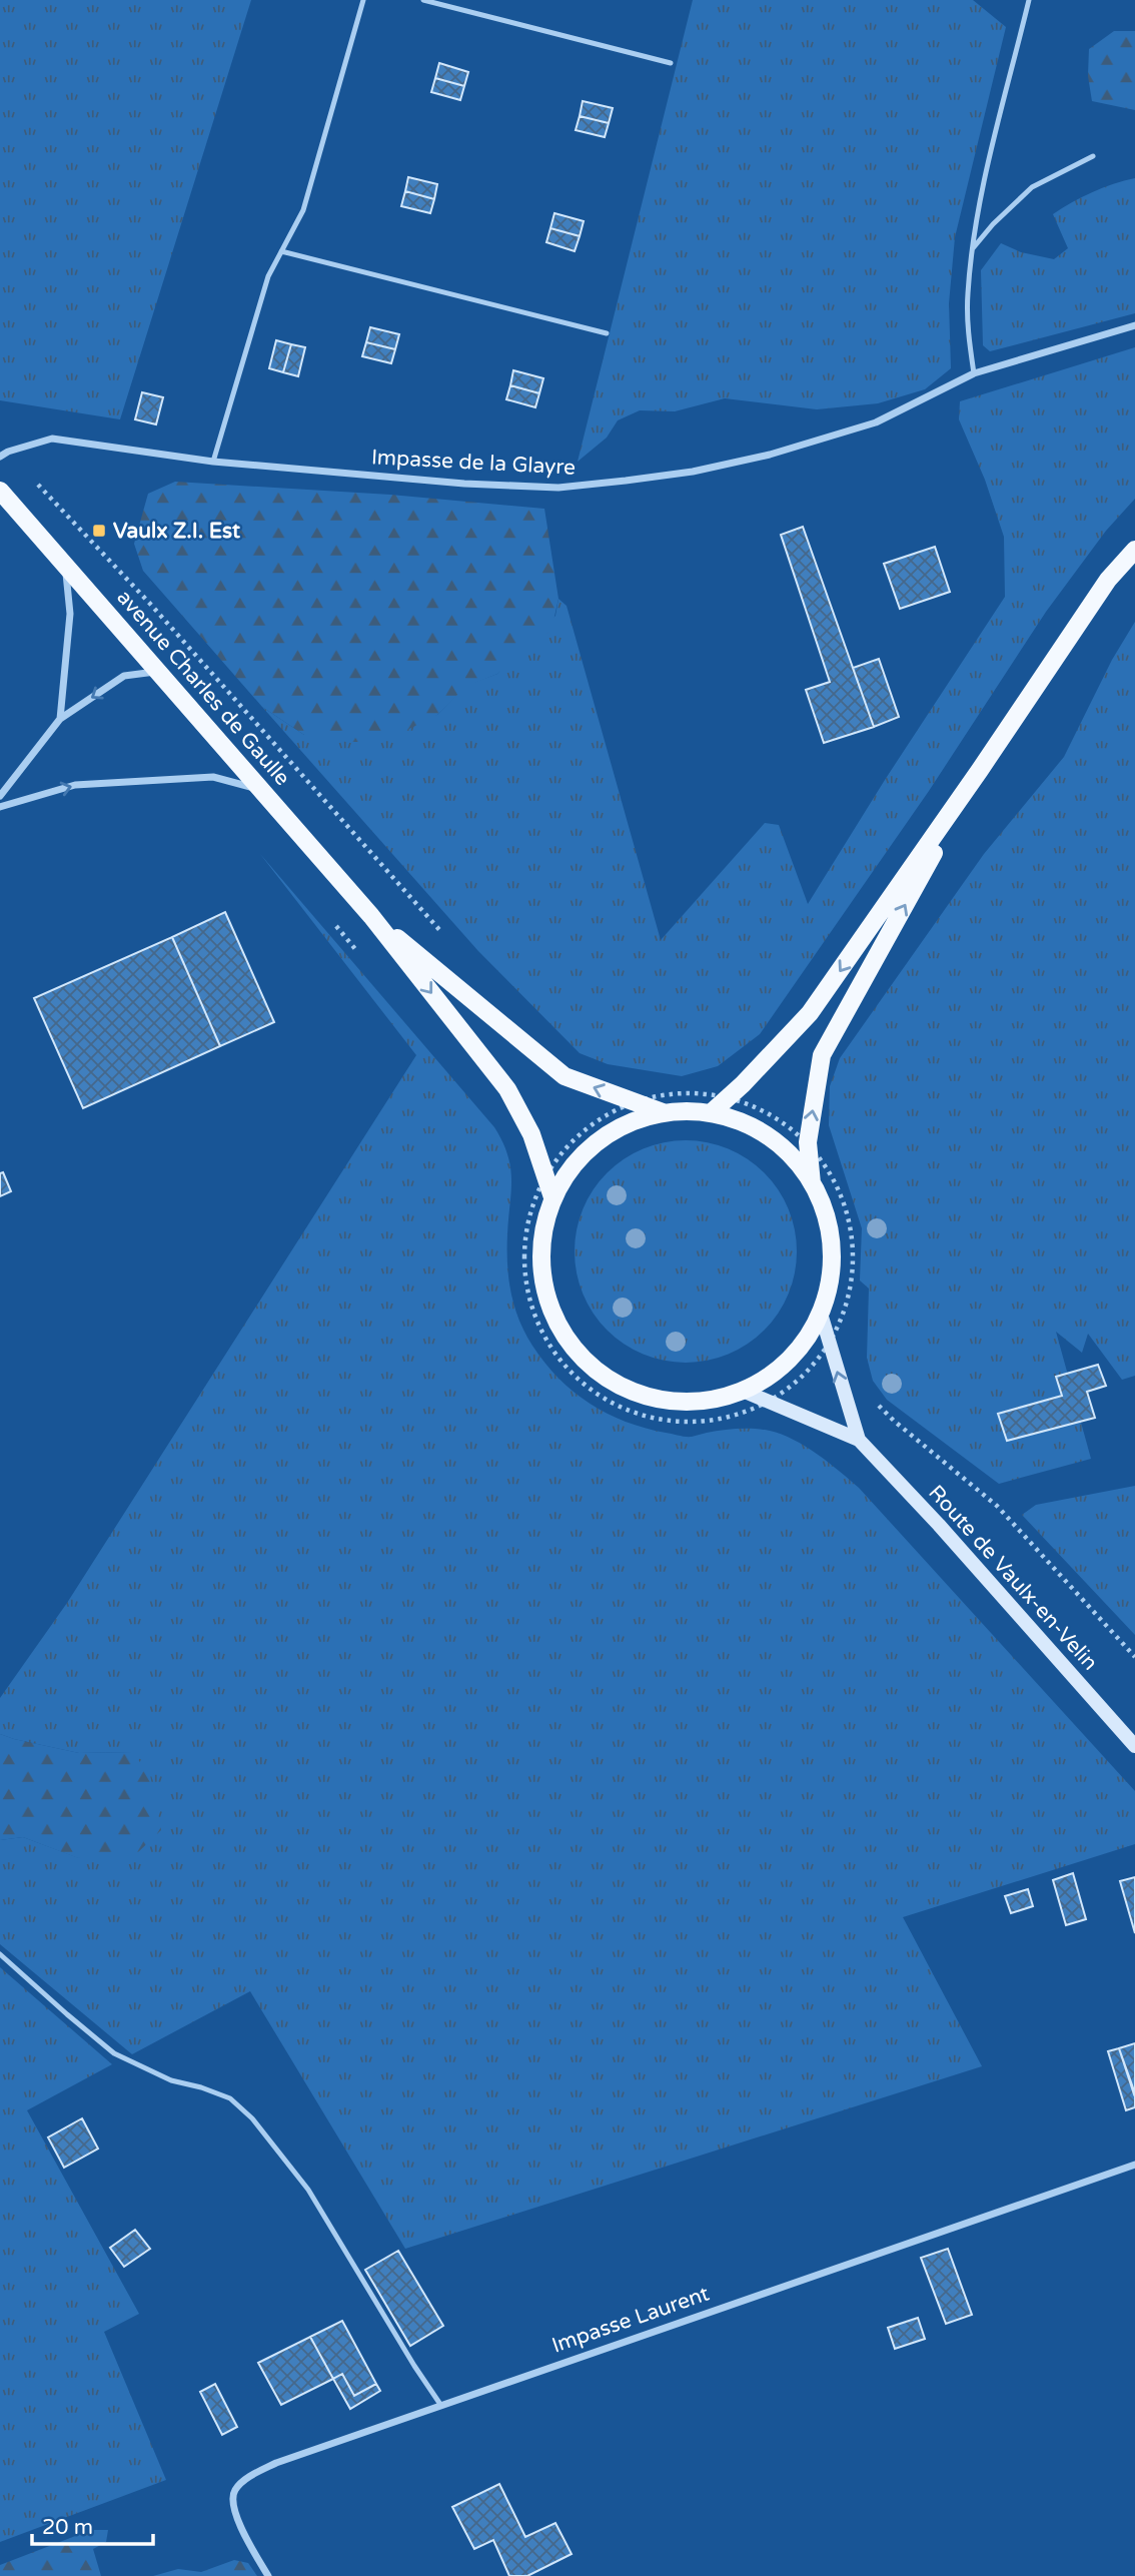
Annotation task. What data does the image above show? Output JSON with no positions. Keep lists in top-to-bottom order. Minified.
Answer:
{"streets":{"main road":["avenue Charles de Gaulle"],"street":["Impasse de la Glayre","Route de Vaulx-en-Velin","Impasse Laurent"]},"places":{"transit":["Vaulx Z.I. Est"]},"scale_bar":"20 m"}
